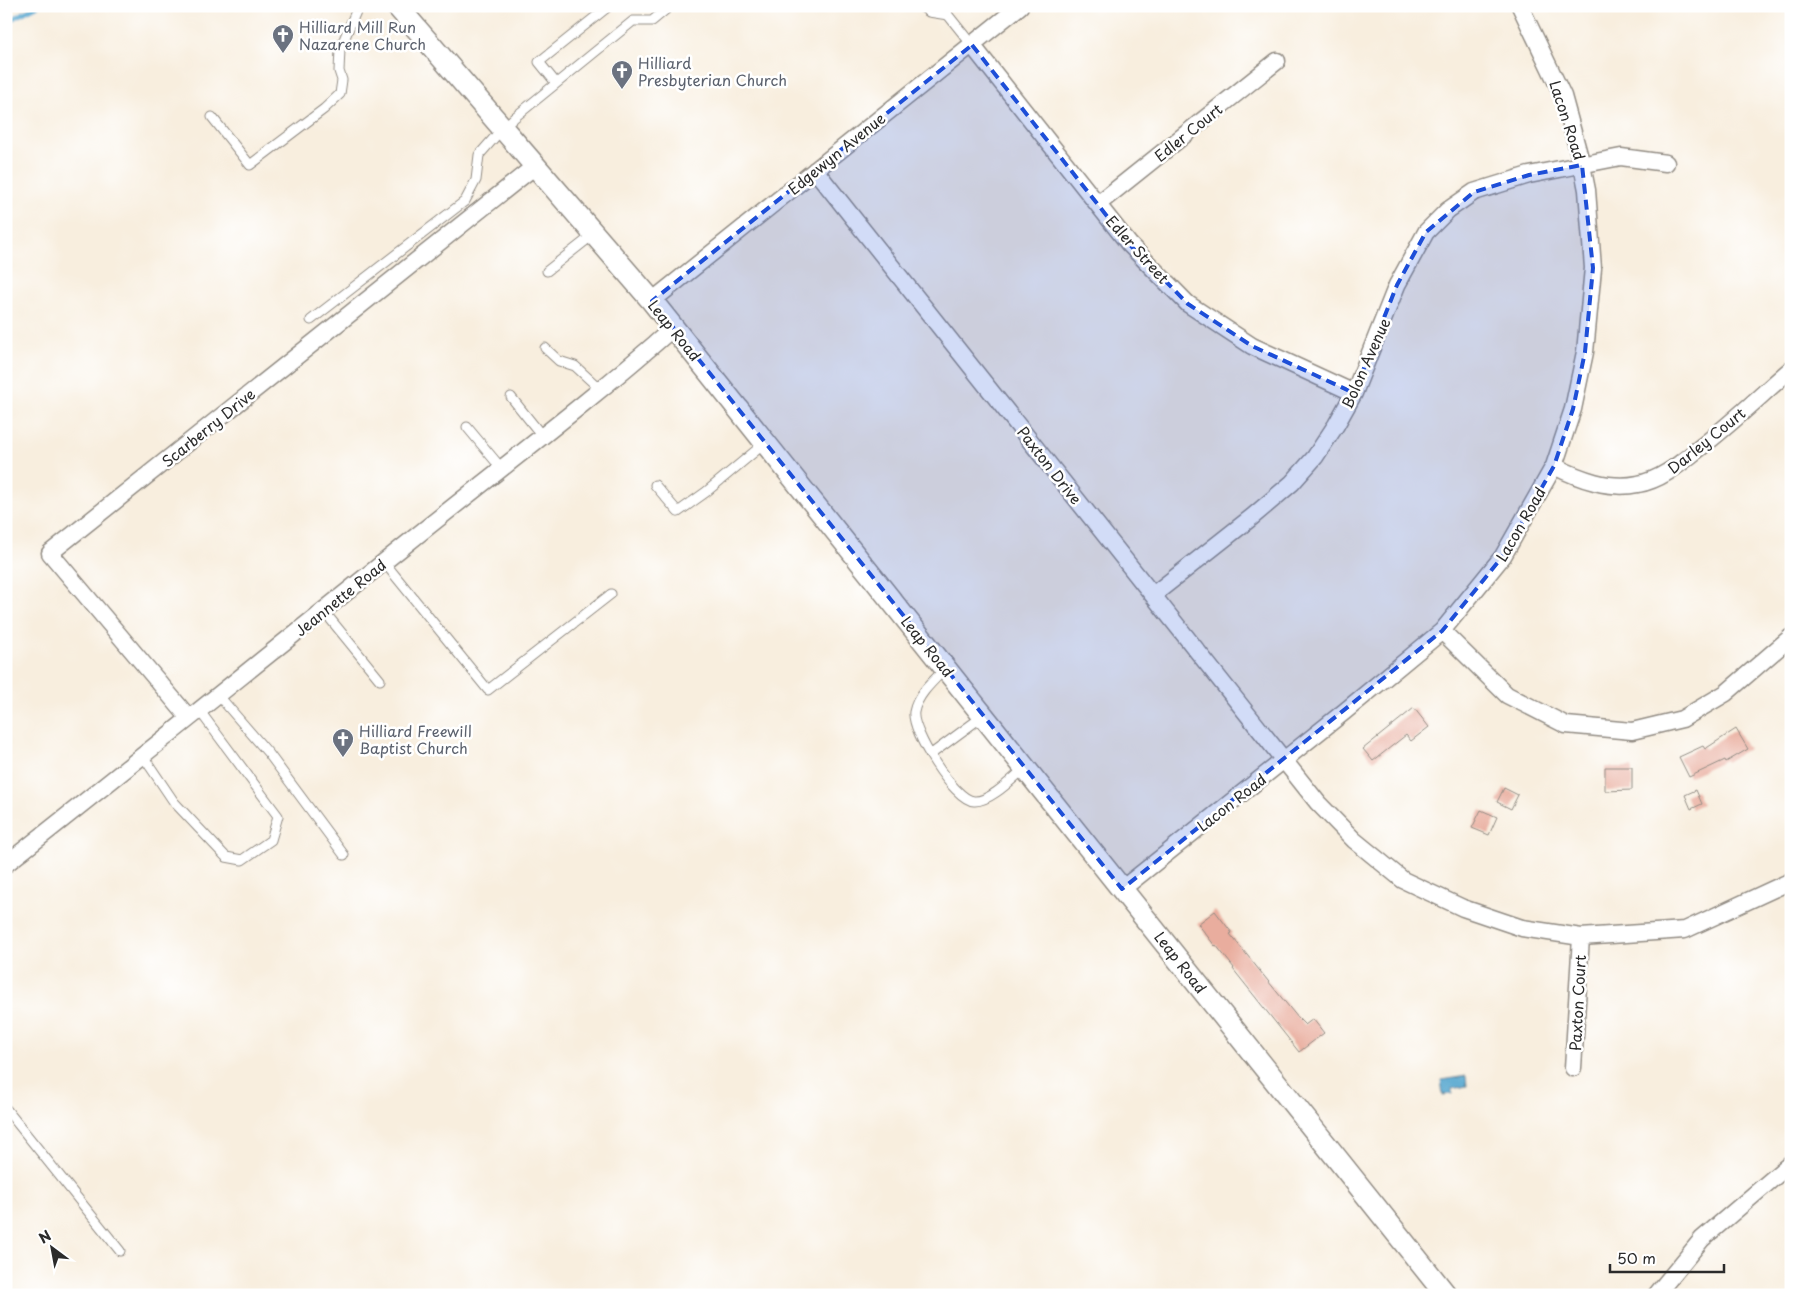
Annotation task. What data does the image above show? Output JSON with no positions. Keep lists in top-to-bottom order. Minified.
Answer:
{"streets":{"street":["Lacon Road","Edler Court","Edgewyn Avenue","Edler Street","Leap Road","Bolon Avenue","Scarberry Drive","Darley Court","Paxton Drive","Jeannette Road","Paxton Court"]},"crossings":[["Lacon Road","Leap Road"],["Lacon Road","Bolon Avenue"],["Lacon Road","Darley Court"],["Lacon Road","Paxton Drive"],["Edler Court","Edler Street"],["Edgewyn Avenue","Edler Street"],["Edgewyn Avenue","Leap Road"],["Edgewyn Avenue","Paxton Drive"],["Edler Street","Bolon Avenue"],["Leap Road","Scarberry Drive"],["Leap Road","Jeannette Road"],["Bolon Avenue","Paxton Drive"],["Scarberry Drive","Jeannette Road"],["Paxton Drive","Paxton Court"]],"places":{"church":["Hilliard Mill Run Nazarene Church","Hilliard Presbyterian Church","Hilliard Freewill Baptist Church"]},"scale_bar":"50 m","north":"top left"}
